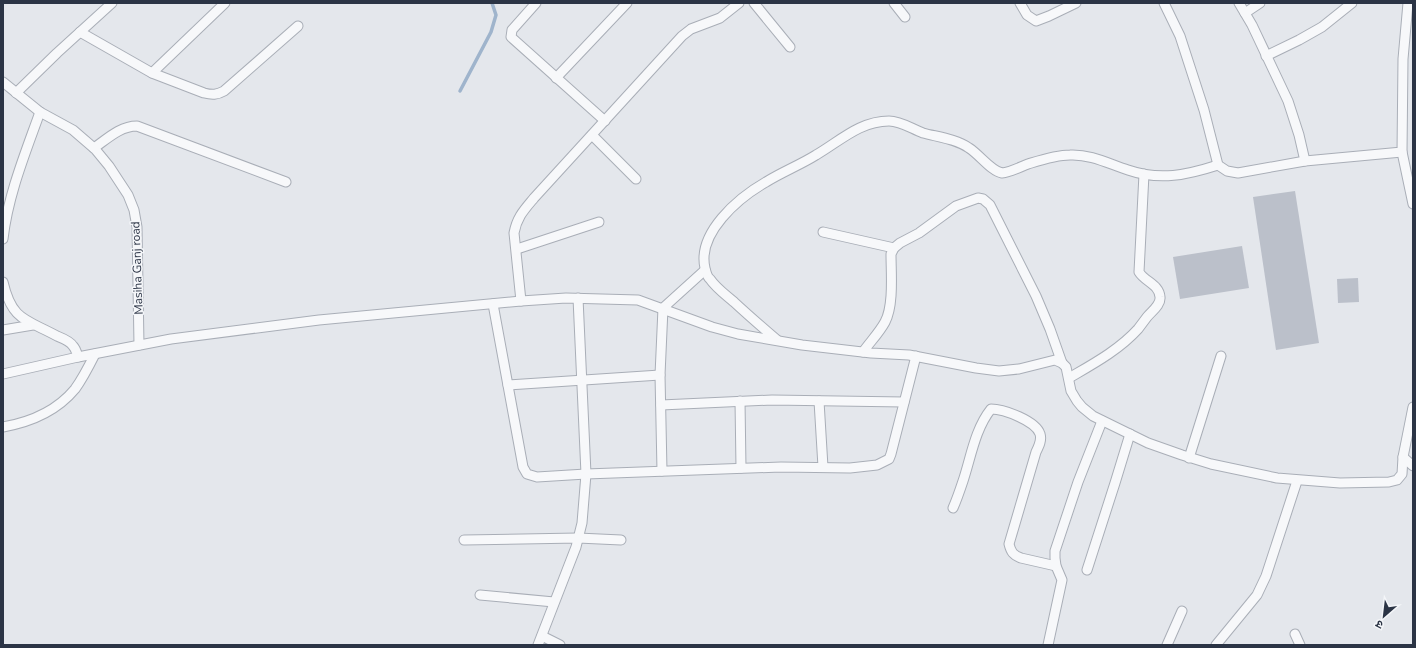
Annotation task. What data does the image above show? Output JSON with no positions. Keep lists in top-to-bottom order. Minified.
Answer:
{"streets":{"street":["Masiha Ganj road"]},"north":"bottom left"}
